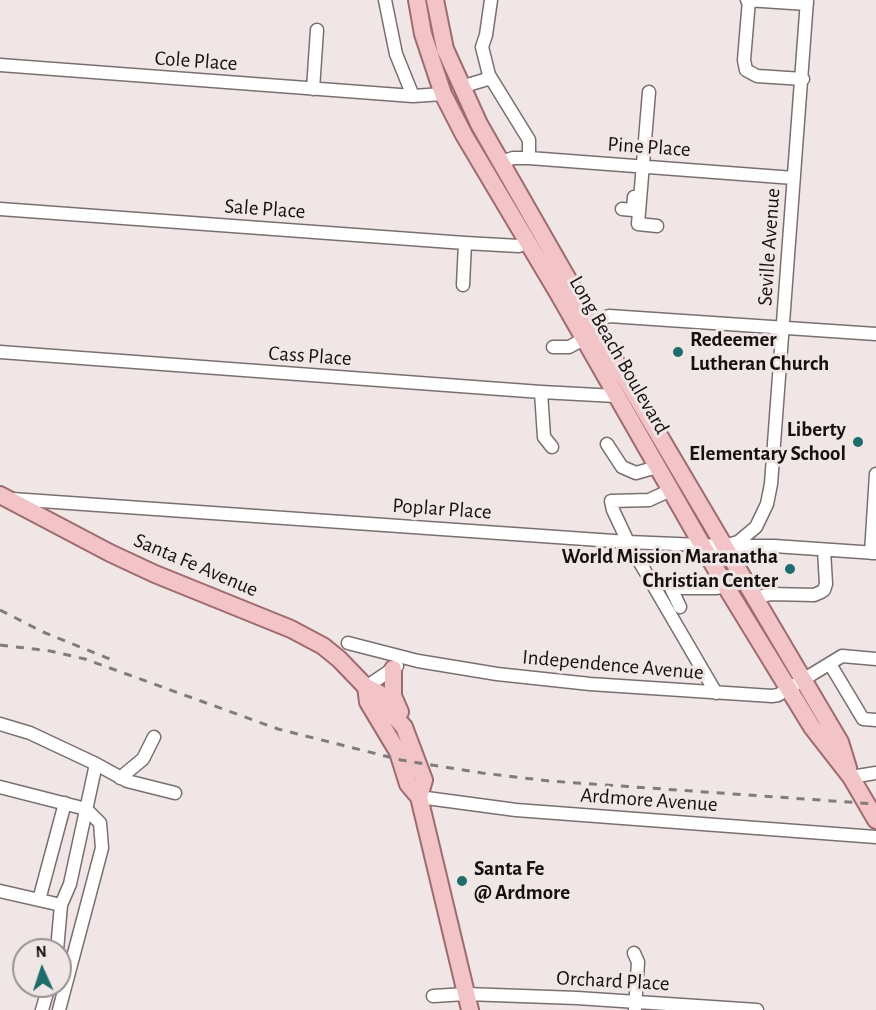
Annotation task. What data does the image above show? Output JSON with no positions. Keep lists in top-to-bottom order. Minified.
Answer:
{"streets":{"main road":["Long Beach Boulevard","Santa Fe Avenue"],"street":["Cole Place","Pine Place","Sale Place","Seville Avenue","Cass Place","Poplar Place","Independence Avenue","Ardmore Avenue","Orchard Place"]},"crossings":[["Cole Place","Long Beach Boulevard"],["Pine Place","Seville Avenue"],["Pine Place","Long Beach Boulevard"],["Sale Place","Long Beach Boulevard"],["Seville Avenue","Long Beach Boulevard"],["Seville Avenue","Poplar Place"],["Long Beach Boulevard","Cass Place"],["Long Beach Boulevard","Poplar Place"],["Long Beach Boulevard","Independence Avenue"],["Poplar Place","Santa Fe Avenue"],["Santa Fe Avenue","Independence Avenue"],["Santa Fe Avenue","Ardmore Avenue"],["Santa Fe Avenue","Orchard Place"]],"places":["Redeemer Lutheran Church","Liberty Elementary School","World Mission Maranatha Christian Center","Santa Fe @ Ardmore"],"north":"top"}
